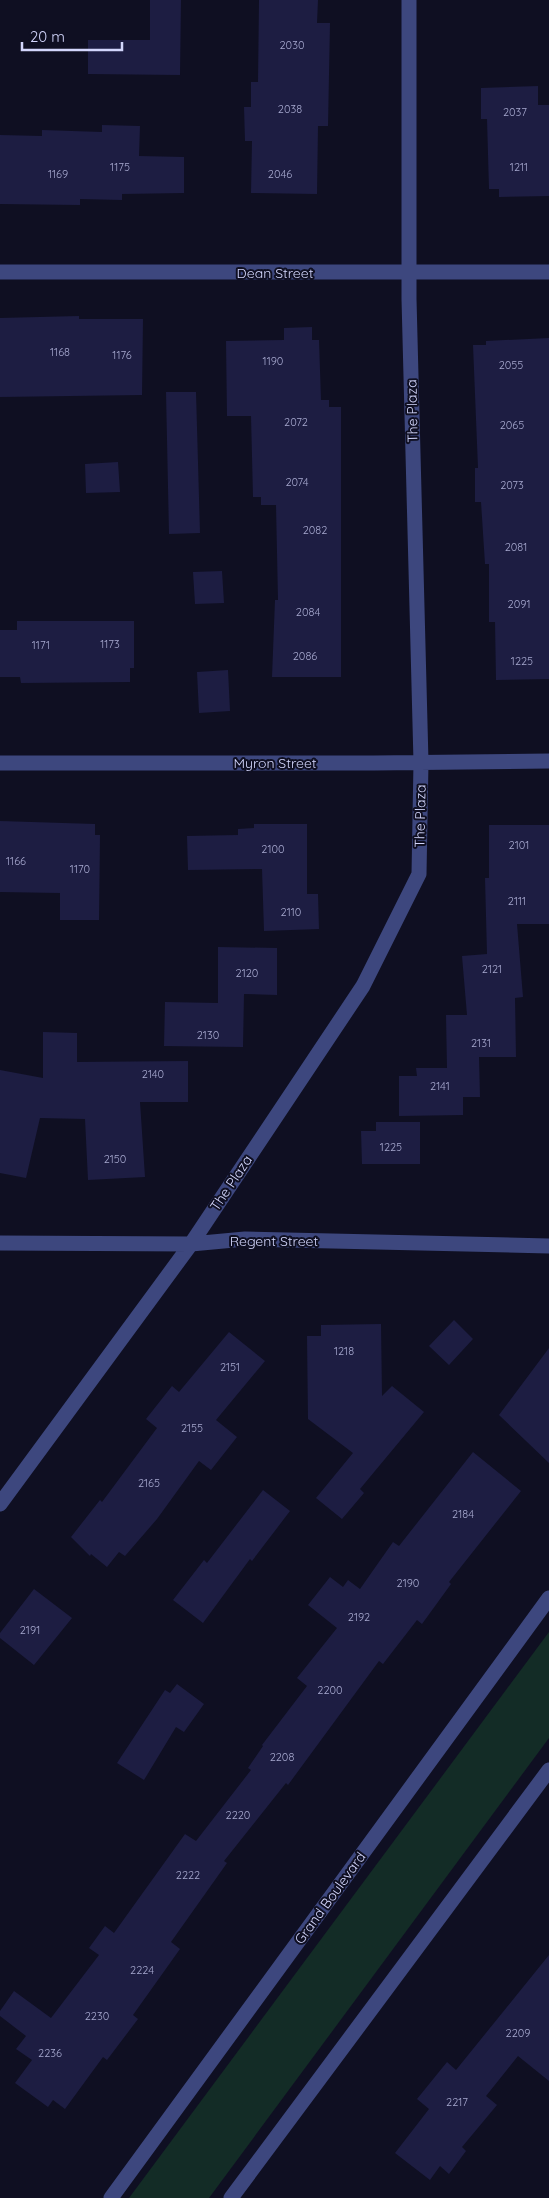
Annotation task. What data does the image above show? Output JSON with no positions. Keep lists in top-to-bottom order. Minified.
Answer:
{"streets":{"street":["Dean Street","The Plaza","Myron Street","Regent Street","Grand Boulevard"]},"crossings":[["Dean Street","The Plaza"],["The Plaza","Myron Street"],["The Plaza","Regent Street"]],"house_numbers":["2030","2038","2037","1175","1211","1169","2046","1168","1176","1190","2055","2072","2065","2074","2073","2082","2081","2091","2084","1173","1171","2086","1225","2101","2100","1166","1170","2111","2110","2121","2120","2130","2131","2140","2141","1225","2150","1218","2151","2155","2165","2184","2190","2192","2191","2200","2208","2220","2222","2224","2230","2209","2236","2217"],"scale_bar":"20 m"}
